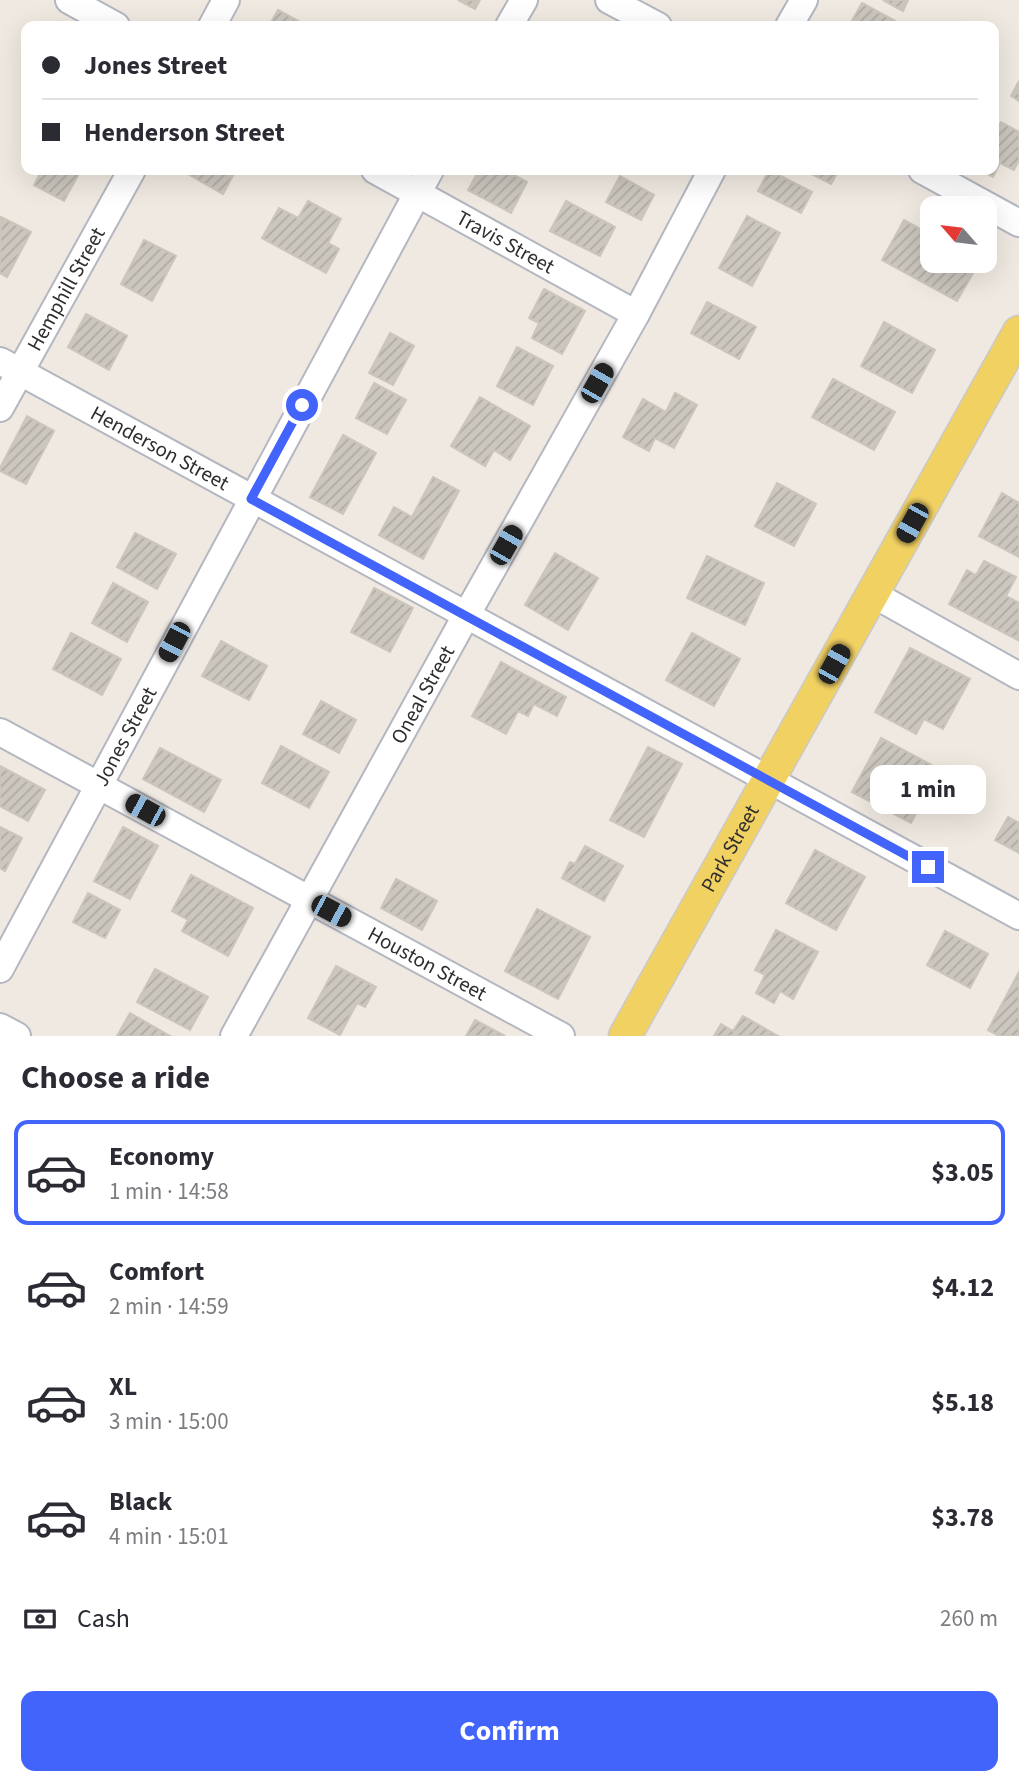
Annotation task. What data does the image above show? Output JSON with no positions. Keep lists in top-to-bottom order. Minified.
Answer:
{"streets":{"main road":["Park Street"],"street":["Travis Street","Hemphill Street","Henderson Street","Oneal Street","Jones Street","Houston Street"]},"crossings":[["Travis Street","Oneal Street"],["Travis Street","Jones Street"],["Hemphill Street","Henderson Street"],["Henderson Street","Oneal Street"],["Henderson Street","Jones Street"],["Henderson Street","Park Street"],["Oneal Street","Houston Street"],["Jones Street","Houston Street"]],"north":"top left","page":{"banner":["Jones Street","Henderson Street"],"bubble":"1 min","heading":"Choose a ride","list":[{"name":"Economy","note":"1 min · 14:58","value":"$3.05"},{"name":"Comfort","note":"2 min · 14:59","value":"$4.12"},{"name":"XL","note":"3 min · 15:00","value":"$5.18"},{"name":"Black","note":"4 min · 15:01","value":"$3.78"}],"pay":["Cash","260 m"],"buttons":"Confirm"}}
